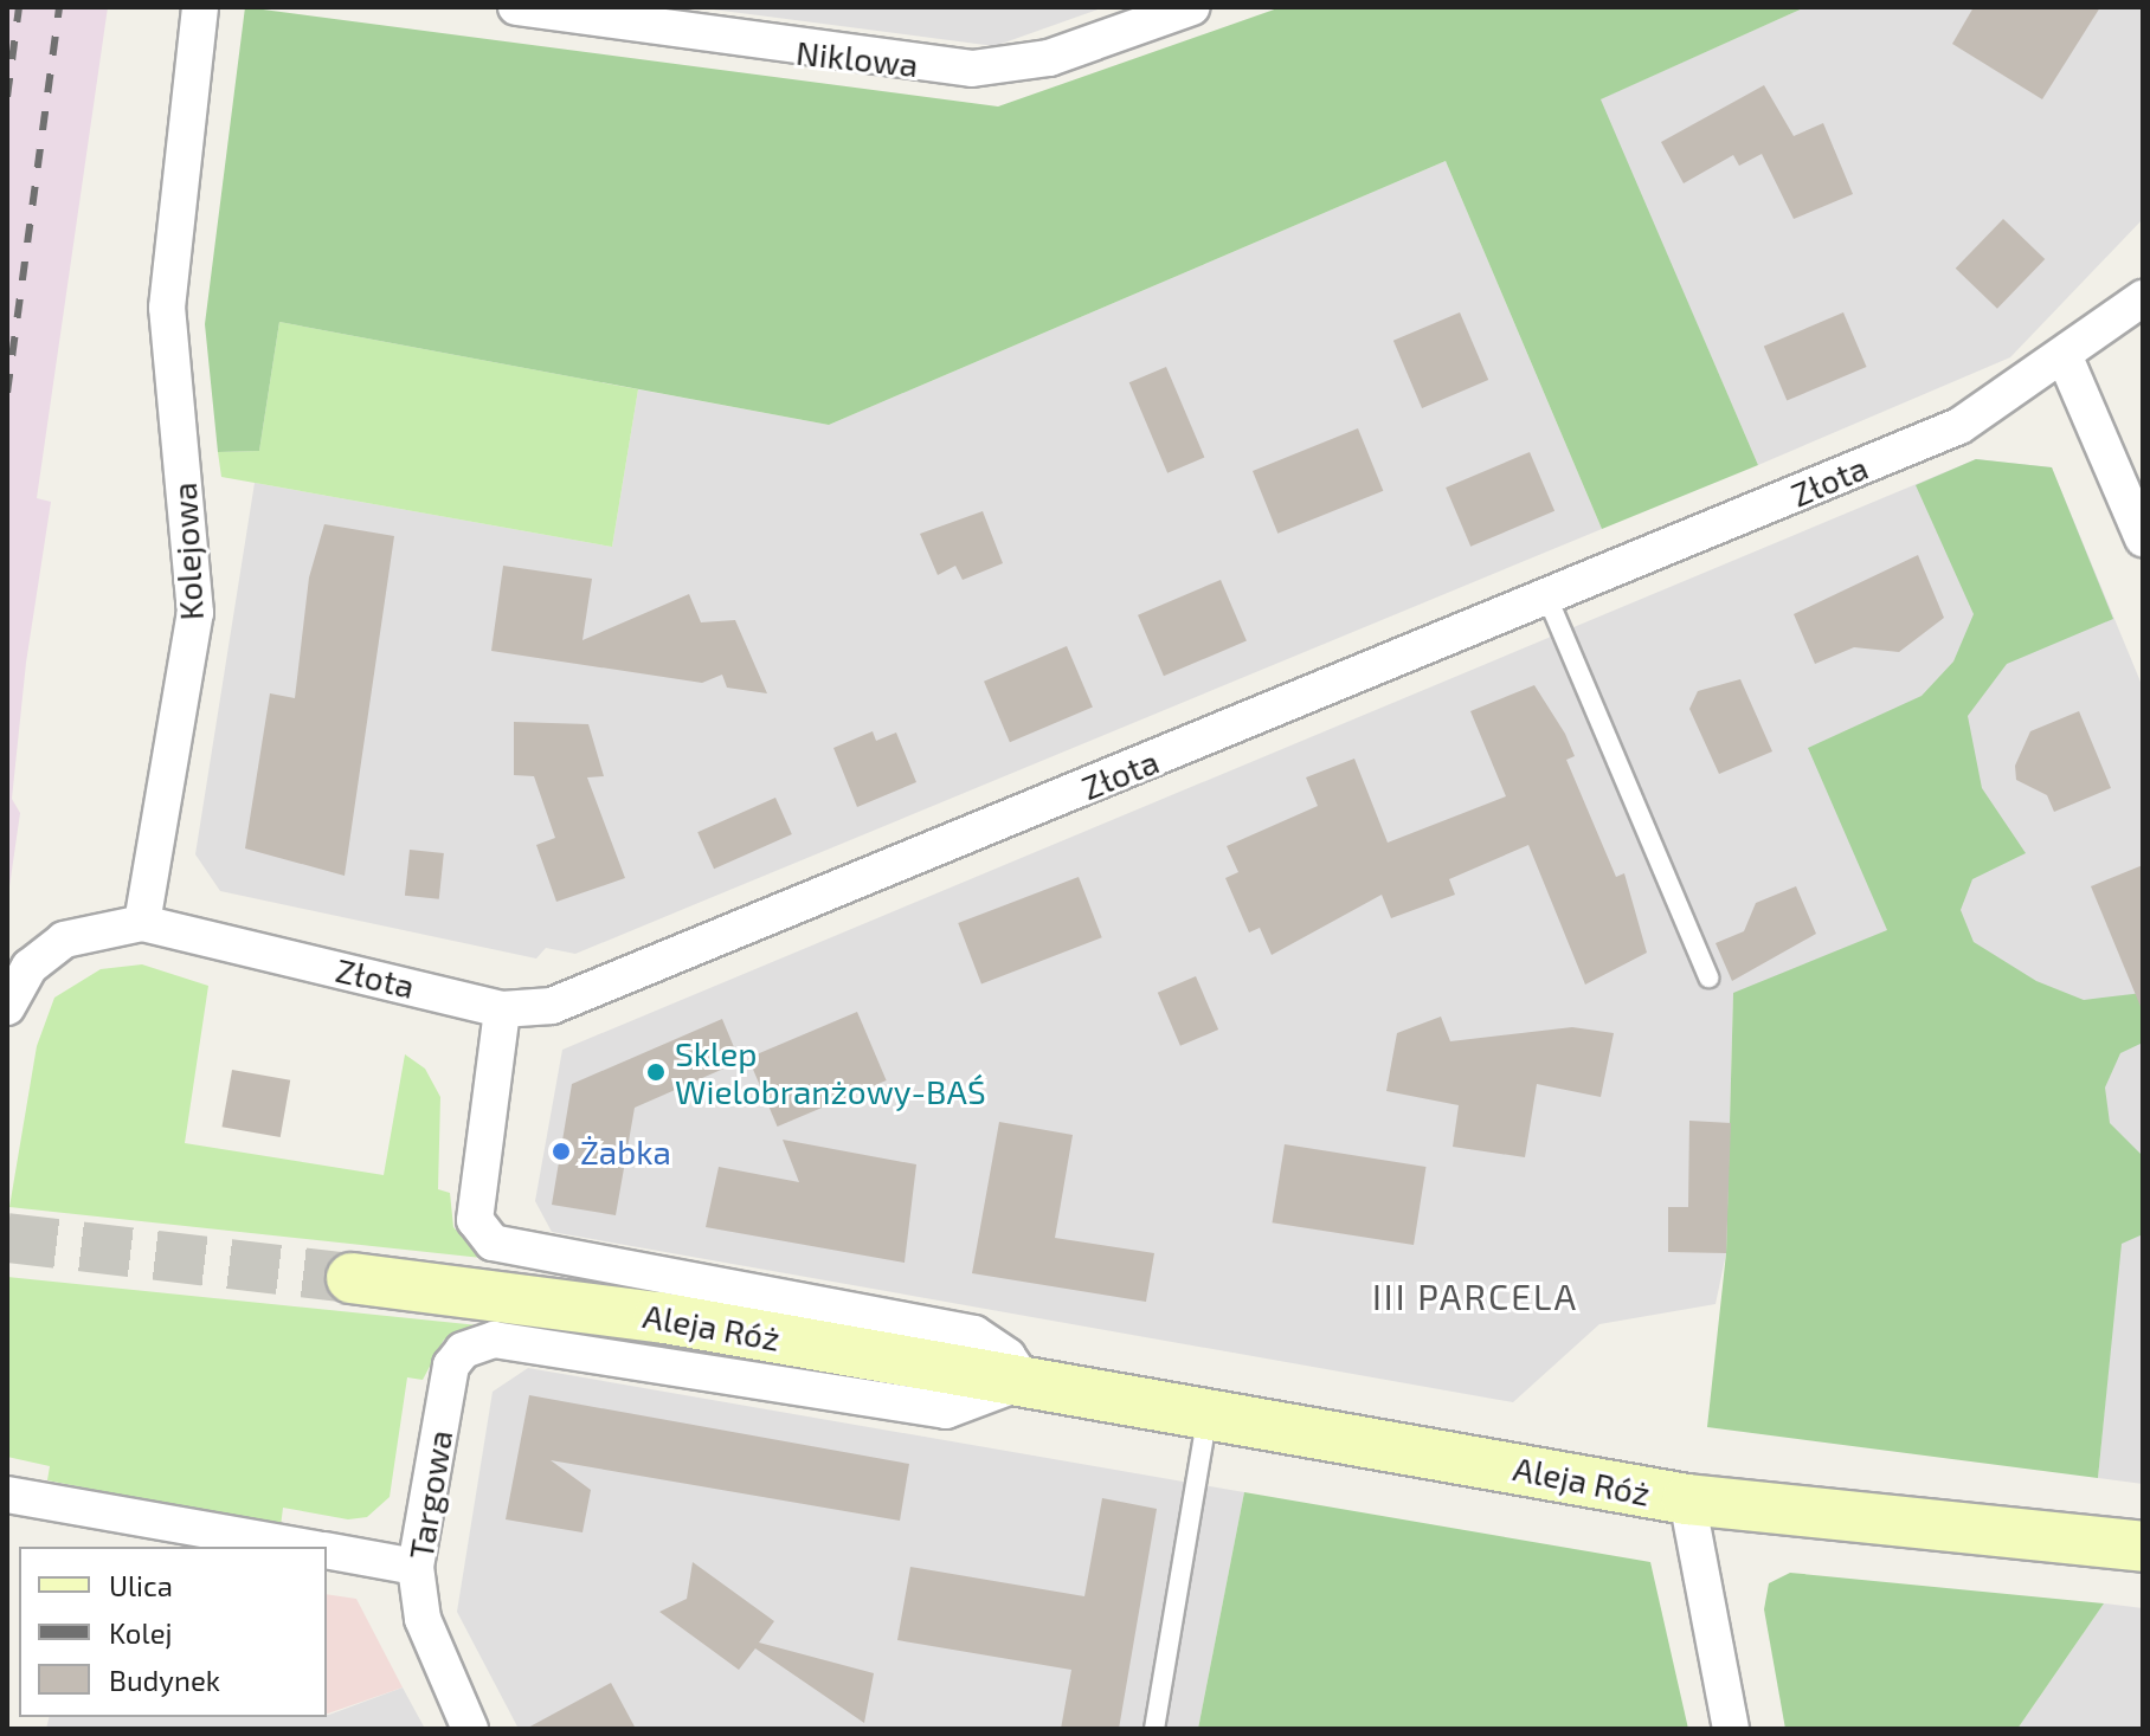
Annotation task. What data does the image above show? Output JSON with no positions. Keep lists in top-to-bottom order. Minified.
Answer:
{"streets":{"street":["Niklowa","Złota","Kolejowa","Aleja Róż","Targowa"]},"crossings":[["Złota","Kolejowa"],["Złota","Aleja Róż"],["Aleja Róż","Targowa"]],"districts":["III PARCELA"],"places":["Sklep Wielobranżowy-BAŚ","Żabka"],"legend":["Ulica","Kolej","Budynek"]}
